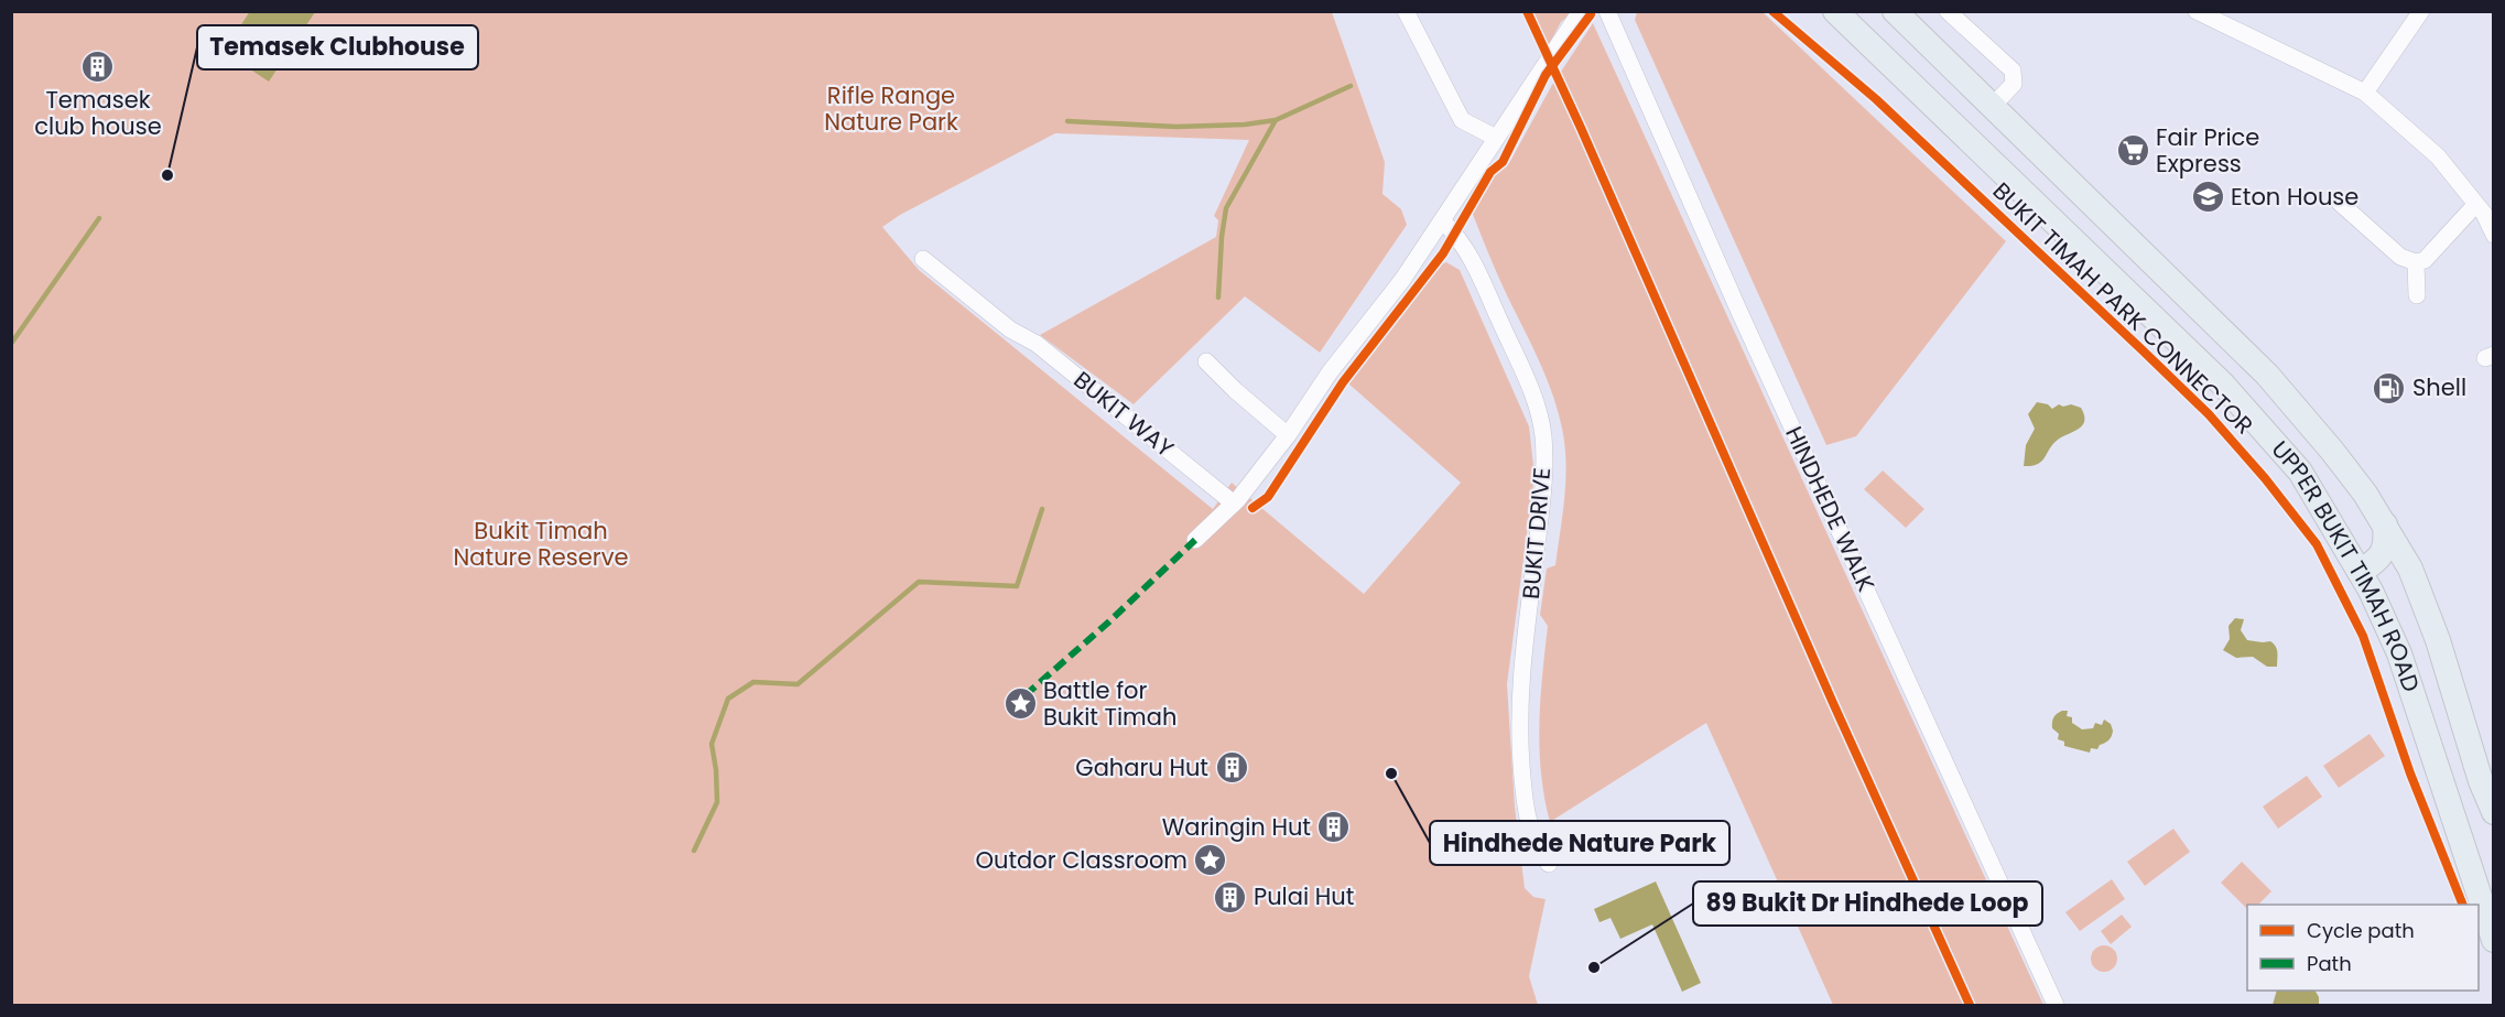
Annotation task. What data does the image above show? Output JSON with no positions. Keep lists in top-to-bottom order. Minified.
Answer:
{"streets":{"highway":["UPPER BUKIT TIMAH ROAD"],"street":["BUKIT WAY","HINDHEDE WALK","BUKIT DRIVE"],"cycle path":["BUKIT TIMAH PARK CONNECTOR"]},"parks":["Rifle Range Nature Park","Bukit Timah Nature Reserve"],"places":{"building":["Temasek club house","Gaharu Hut","Waringin Hut","Pulai Hut"],"supermarket":["Fair Price Express"],"other":["Temasek Clubhouse","Hindhede Nature Park","89 Bukit Dr Hindhede Loop"],"school or university":["Eton House"],"fuel station":["Shell"],"place":["Battle for Bukit Timah","Outdor Classroom"]},"legend":["Cycle path","Path"]}
